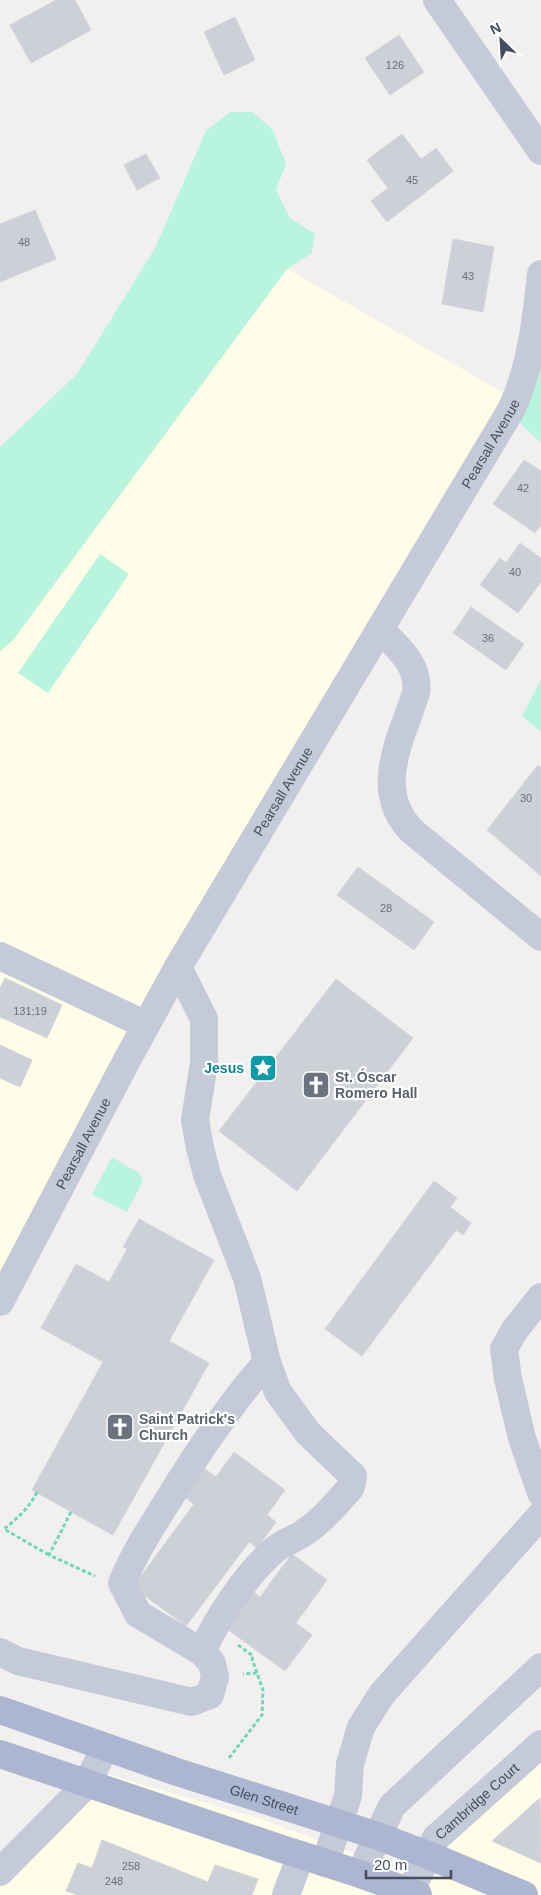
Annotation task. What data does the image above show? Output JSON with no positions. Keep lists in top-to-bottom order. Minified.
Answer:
{"streets":{"main road":["Glen Street"],"street":["Pearsall Avenue","Cambridge Court"]},"crossings":[["Glen Street","Cambridge Court"]],"places":{"place":["Jesus"],"church":["St. Óscar Romero Hall","Saint Patrick's Church"]},"house_numbers":["126","45","48","43","42","40","36","30","28","131;19","258","248"],"scale_bar":"20 m","north":"top left"}
